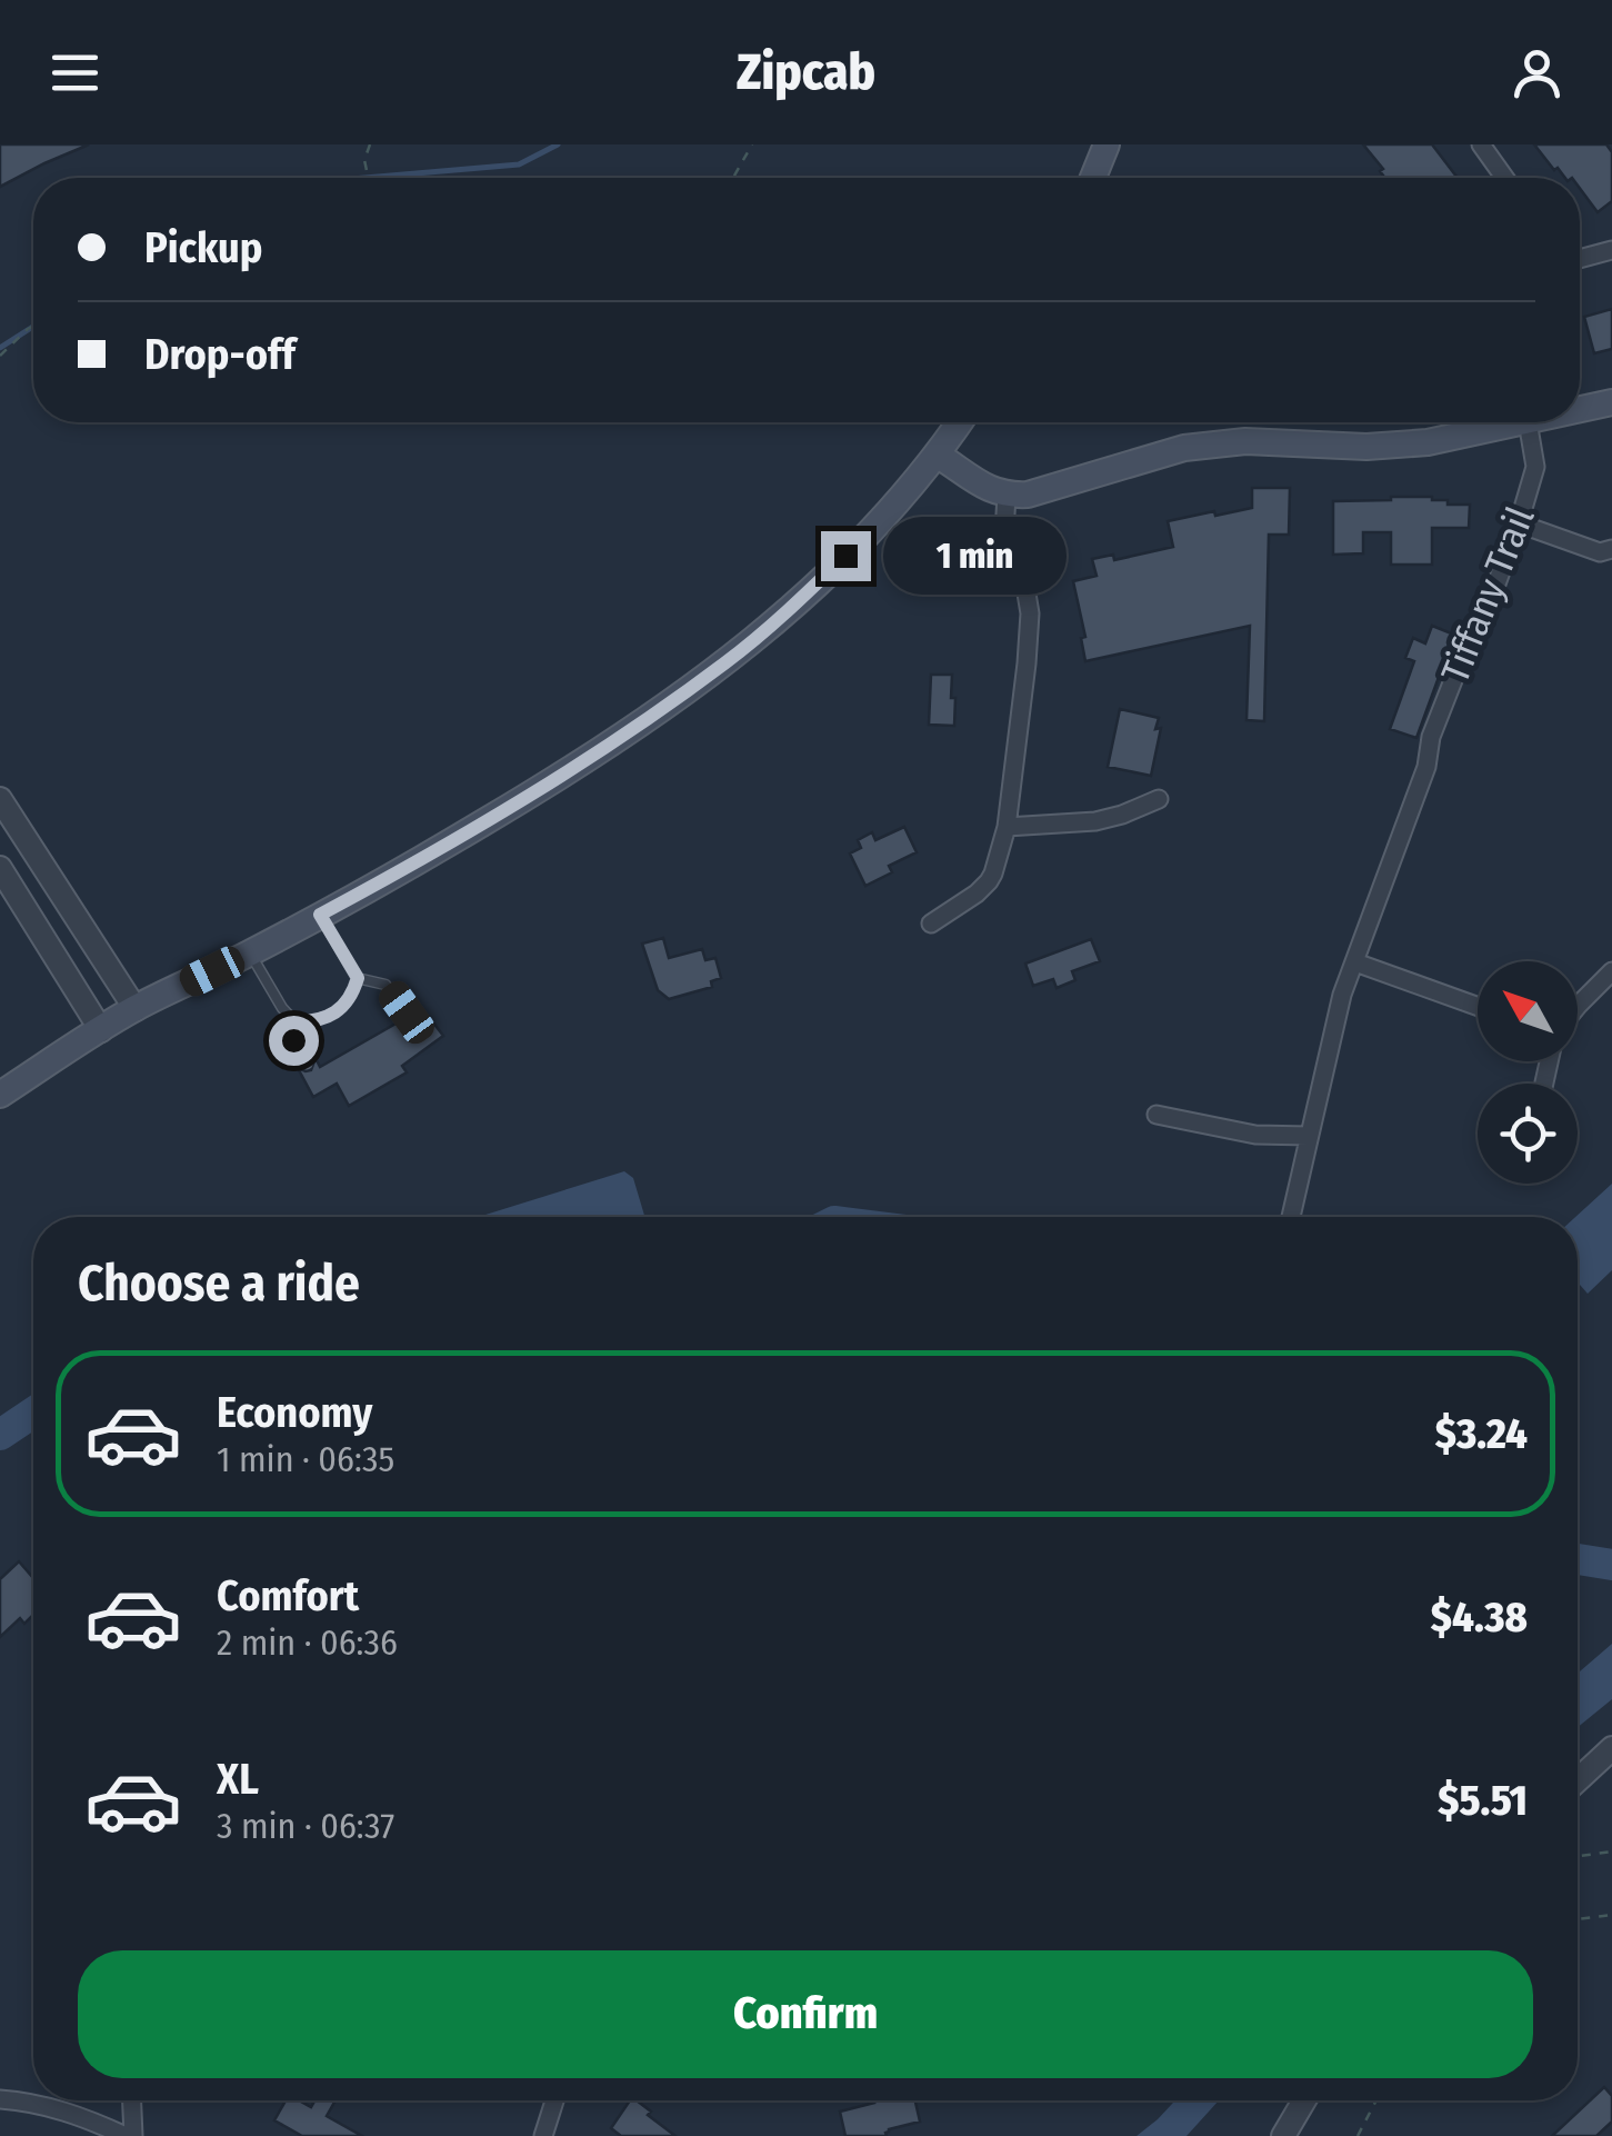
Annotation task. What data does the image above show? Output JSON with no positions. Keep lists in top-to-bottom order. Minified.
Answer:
{"streets":{"street":["Tiffany Trail"]},"north":"top left","page":{"header":"Zipcab","banner":["Pickup","Drop-off"],"bubble":"1 min","heading":"Choose a ride","list":[{"name":"Economy","note":"1 min · 06:35","value":"$3.24"},{"name":"Comfort","note":"2 min · 06:36","value":"$4.38"},{"name":"XL","note":"3 min · 06:37","value":"$5.51"}],"buttons":"Confirm"}}
